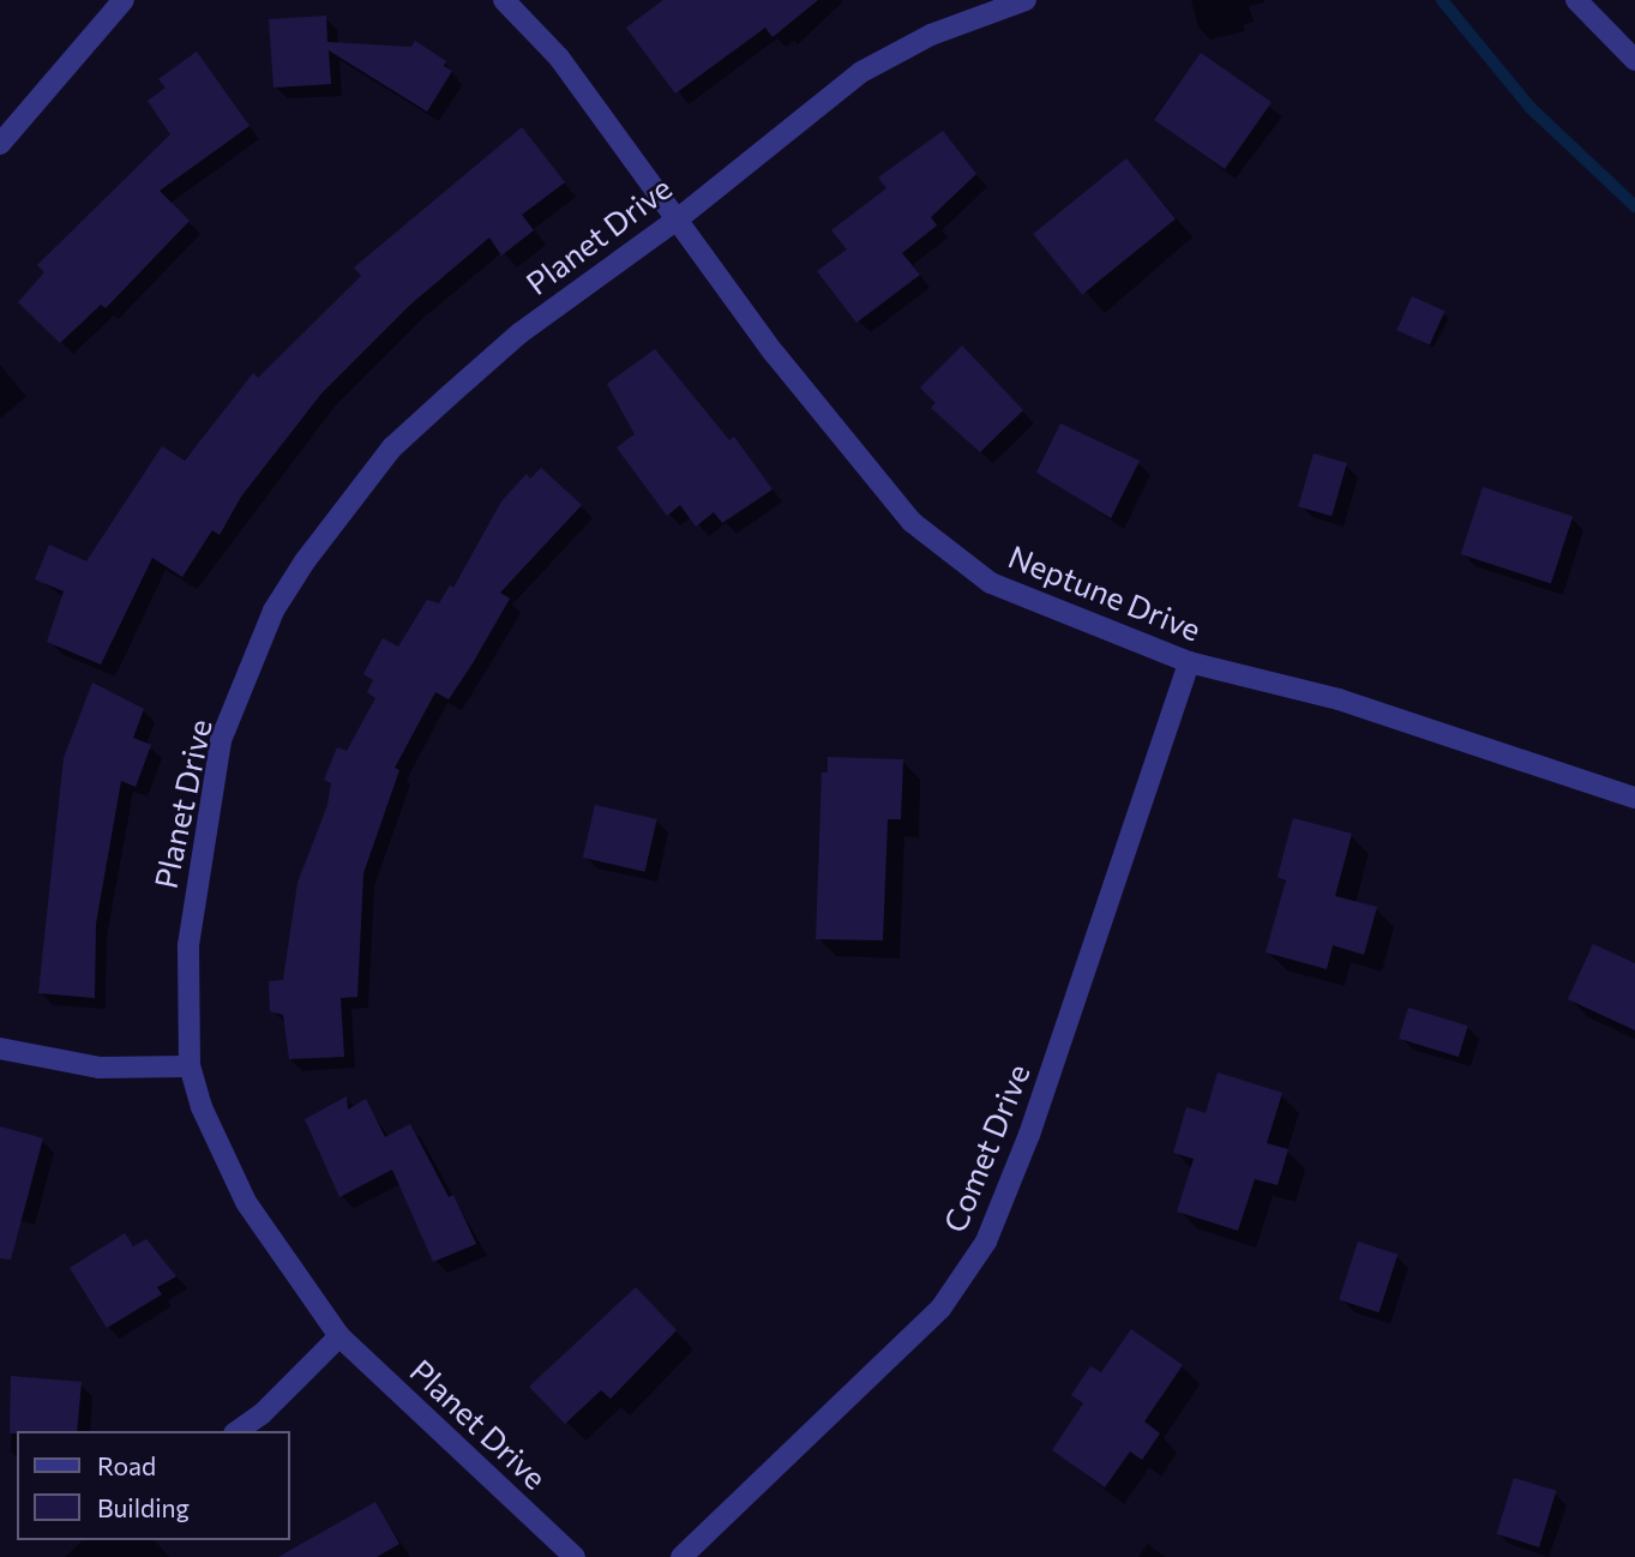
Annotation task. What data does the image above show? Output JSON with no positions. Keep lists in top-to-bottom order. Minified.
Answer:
{"streets":{"street":["Planet Drive","Neptune Drive","Comet Drive"]},"crossings":[["Planet Drive","Neptune Drive"],["Neptune Drive","Comet Drive"]],"legend":["Road","Building"]}
